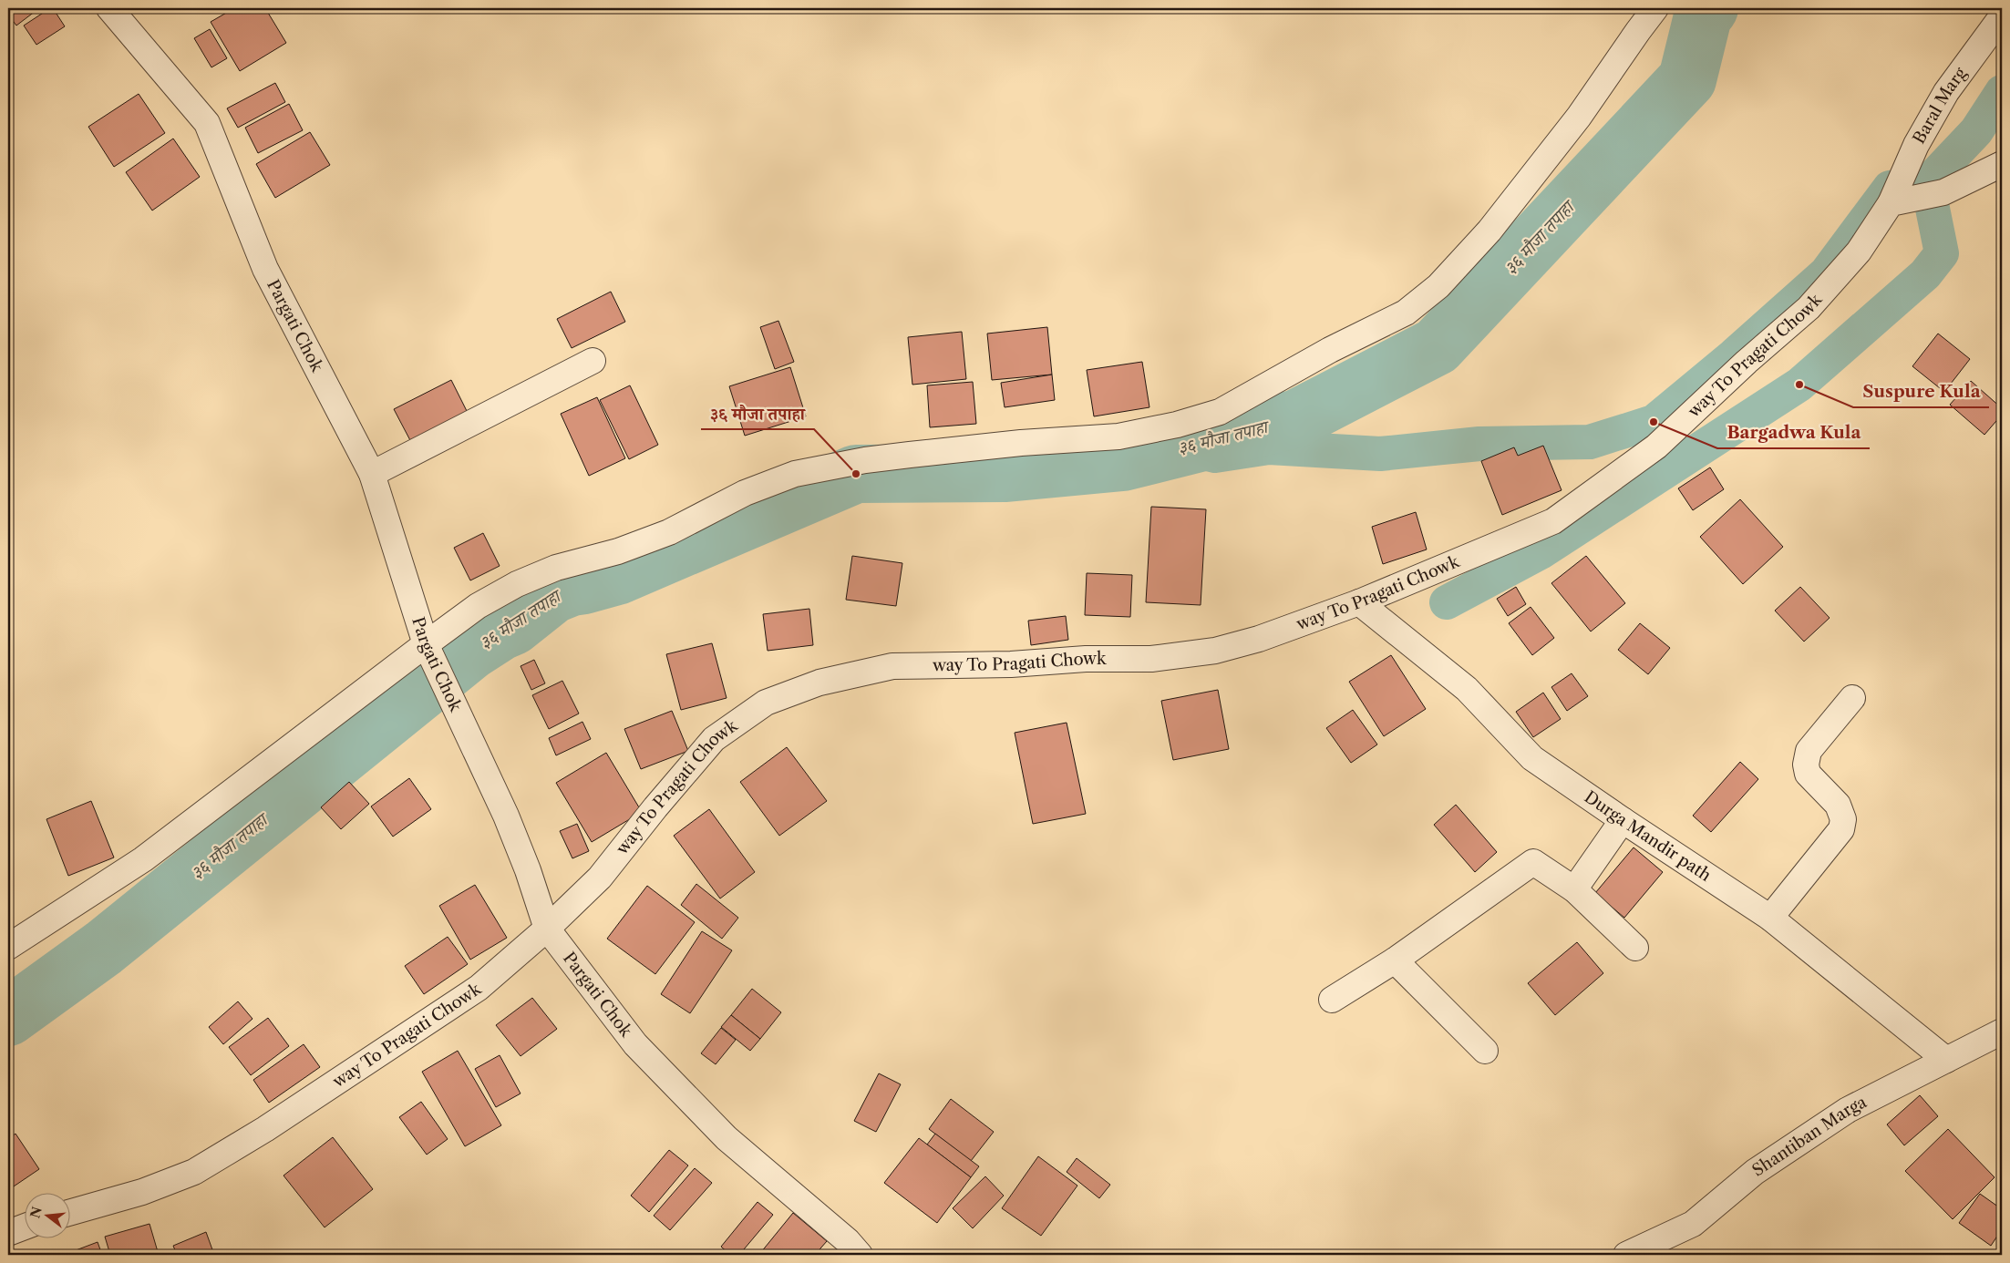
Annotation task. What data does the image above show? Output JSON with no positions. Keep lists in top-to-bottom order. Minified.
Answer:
{"streets":{"street":["Baral Marg","Pargati Chok","way To Pragati Chowk","Durga Mandir path","Shantiban Marga"]},"crossings":[["Baral Marg","way To Pragati Chowk"],["Pargati Chok","way To Pragati Chowk"],["way To Pragati Chowk","Durga Mandir path"],["Durga Mandir path","Shantiban Marga"]],"water":["३६ मौजा तपाहा"],"places":["Suspure Kula","Bargadwa Kula","३६ मौजा तपाहा"],"north":"left"}
